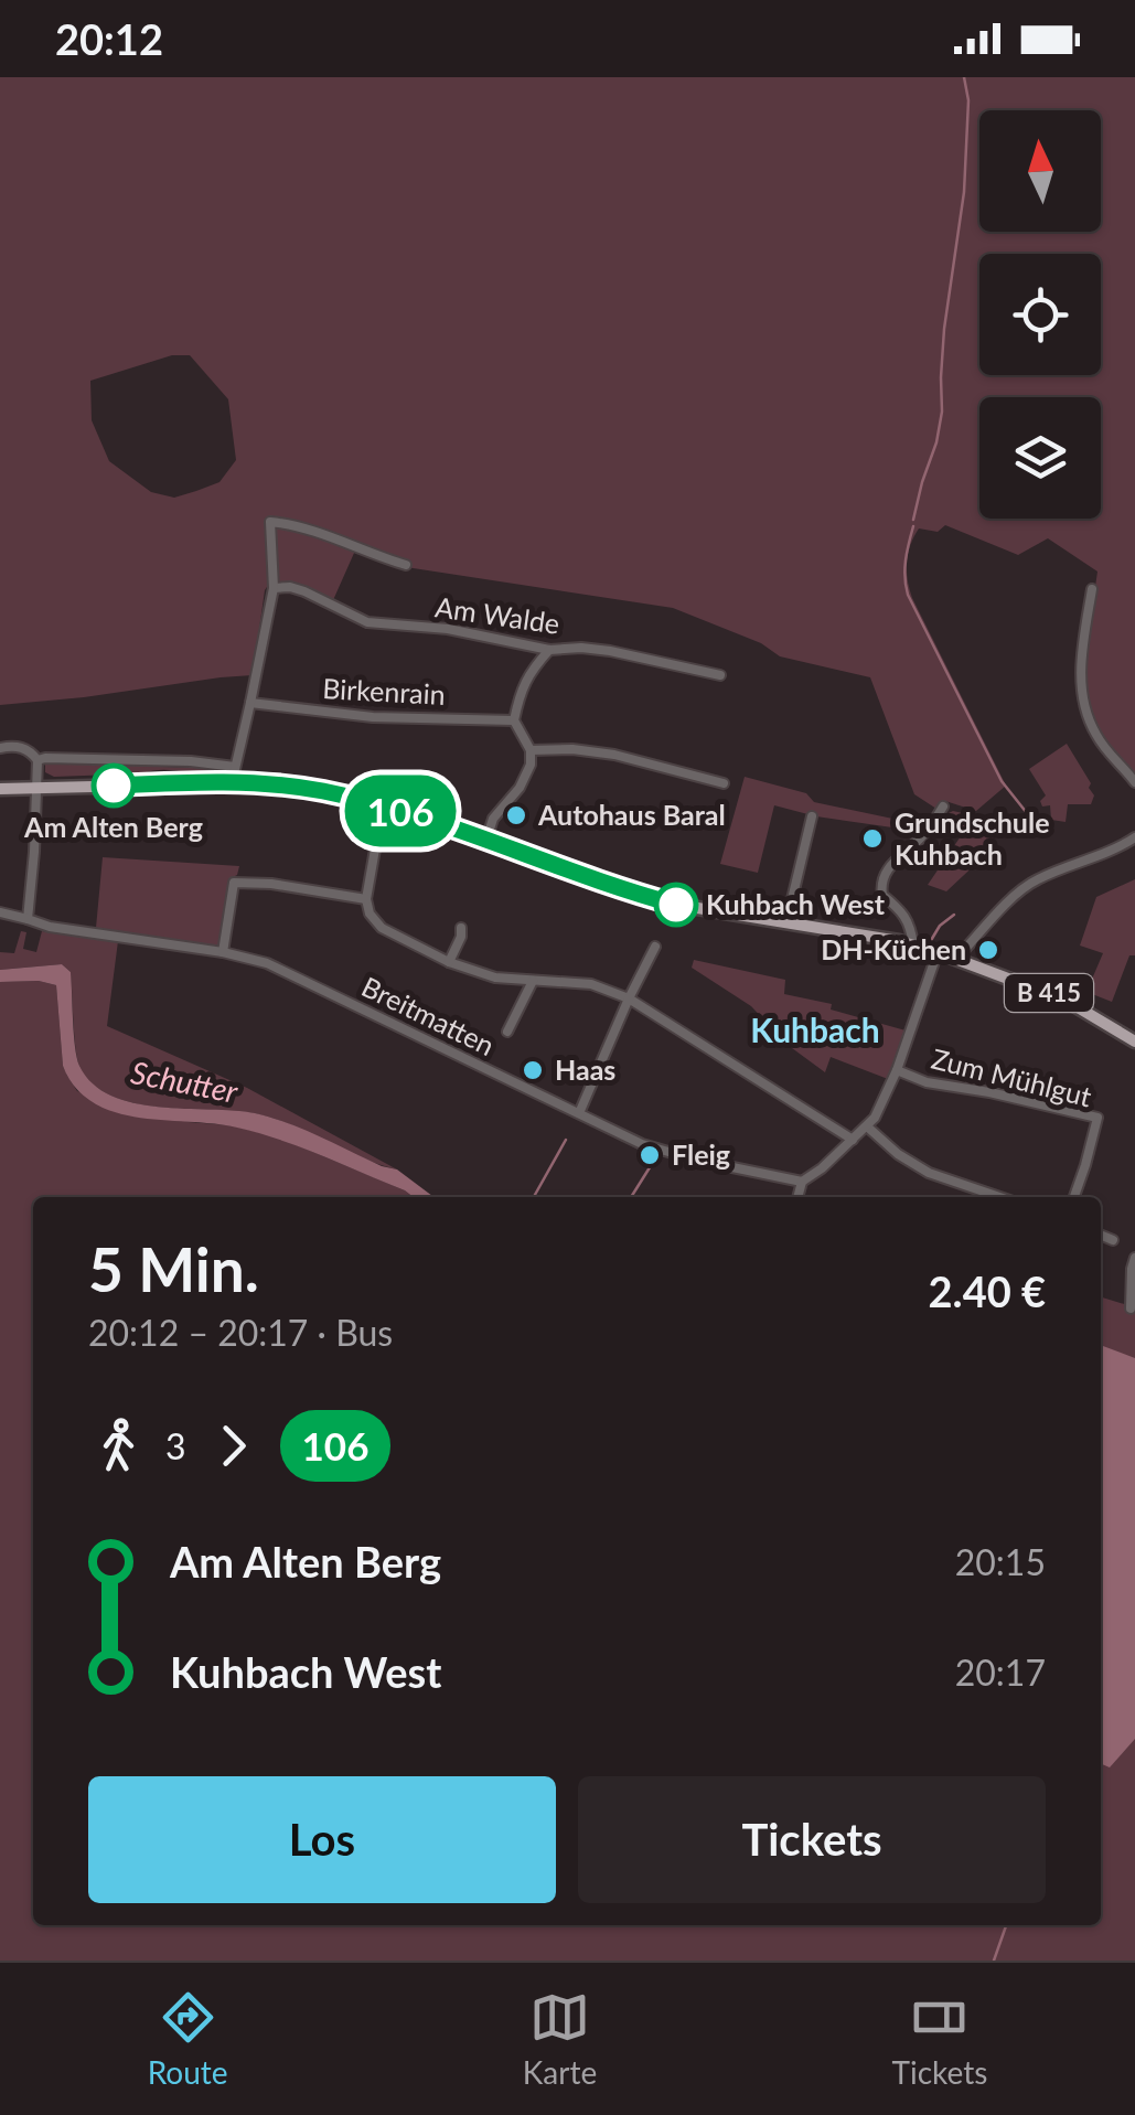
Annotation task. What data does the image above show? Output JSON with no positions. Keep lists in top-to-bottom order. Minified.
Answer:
{"streets":{"main road":["B 415"],"street":["Am Walde","Birkenrain","Breitmatten","Zum Mühlgut"]},"districts":["Kuhbach"],"water":["Schutter"],"places":["Am Alten Berg","Autohaus Baral","Grundschule Kuhbach","Kuhbach West","DH-Küchen","Haas","Fleig"],"lines":["bus line 106"],"north":"top","page":{"status":"20:12","on_map":"106","heading":["5 Min.","20:12 – 20:17 · Bus","2.40 €"],"legs":["3","106"],"list":[{"name":"Am Alten Berg","value":"20:15"},{"name":"Kuhbach West","value":"20:17"}],"buttons":["Los","Tickets"],"tabs":["Route","Karte","Tickets"]}}
